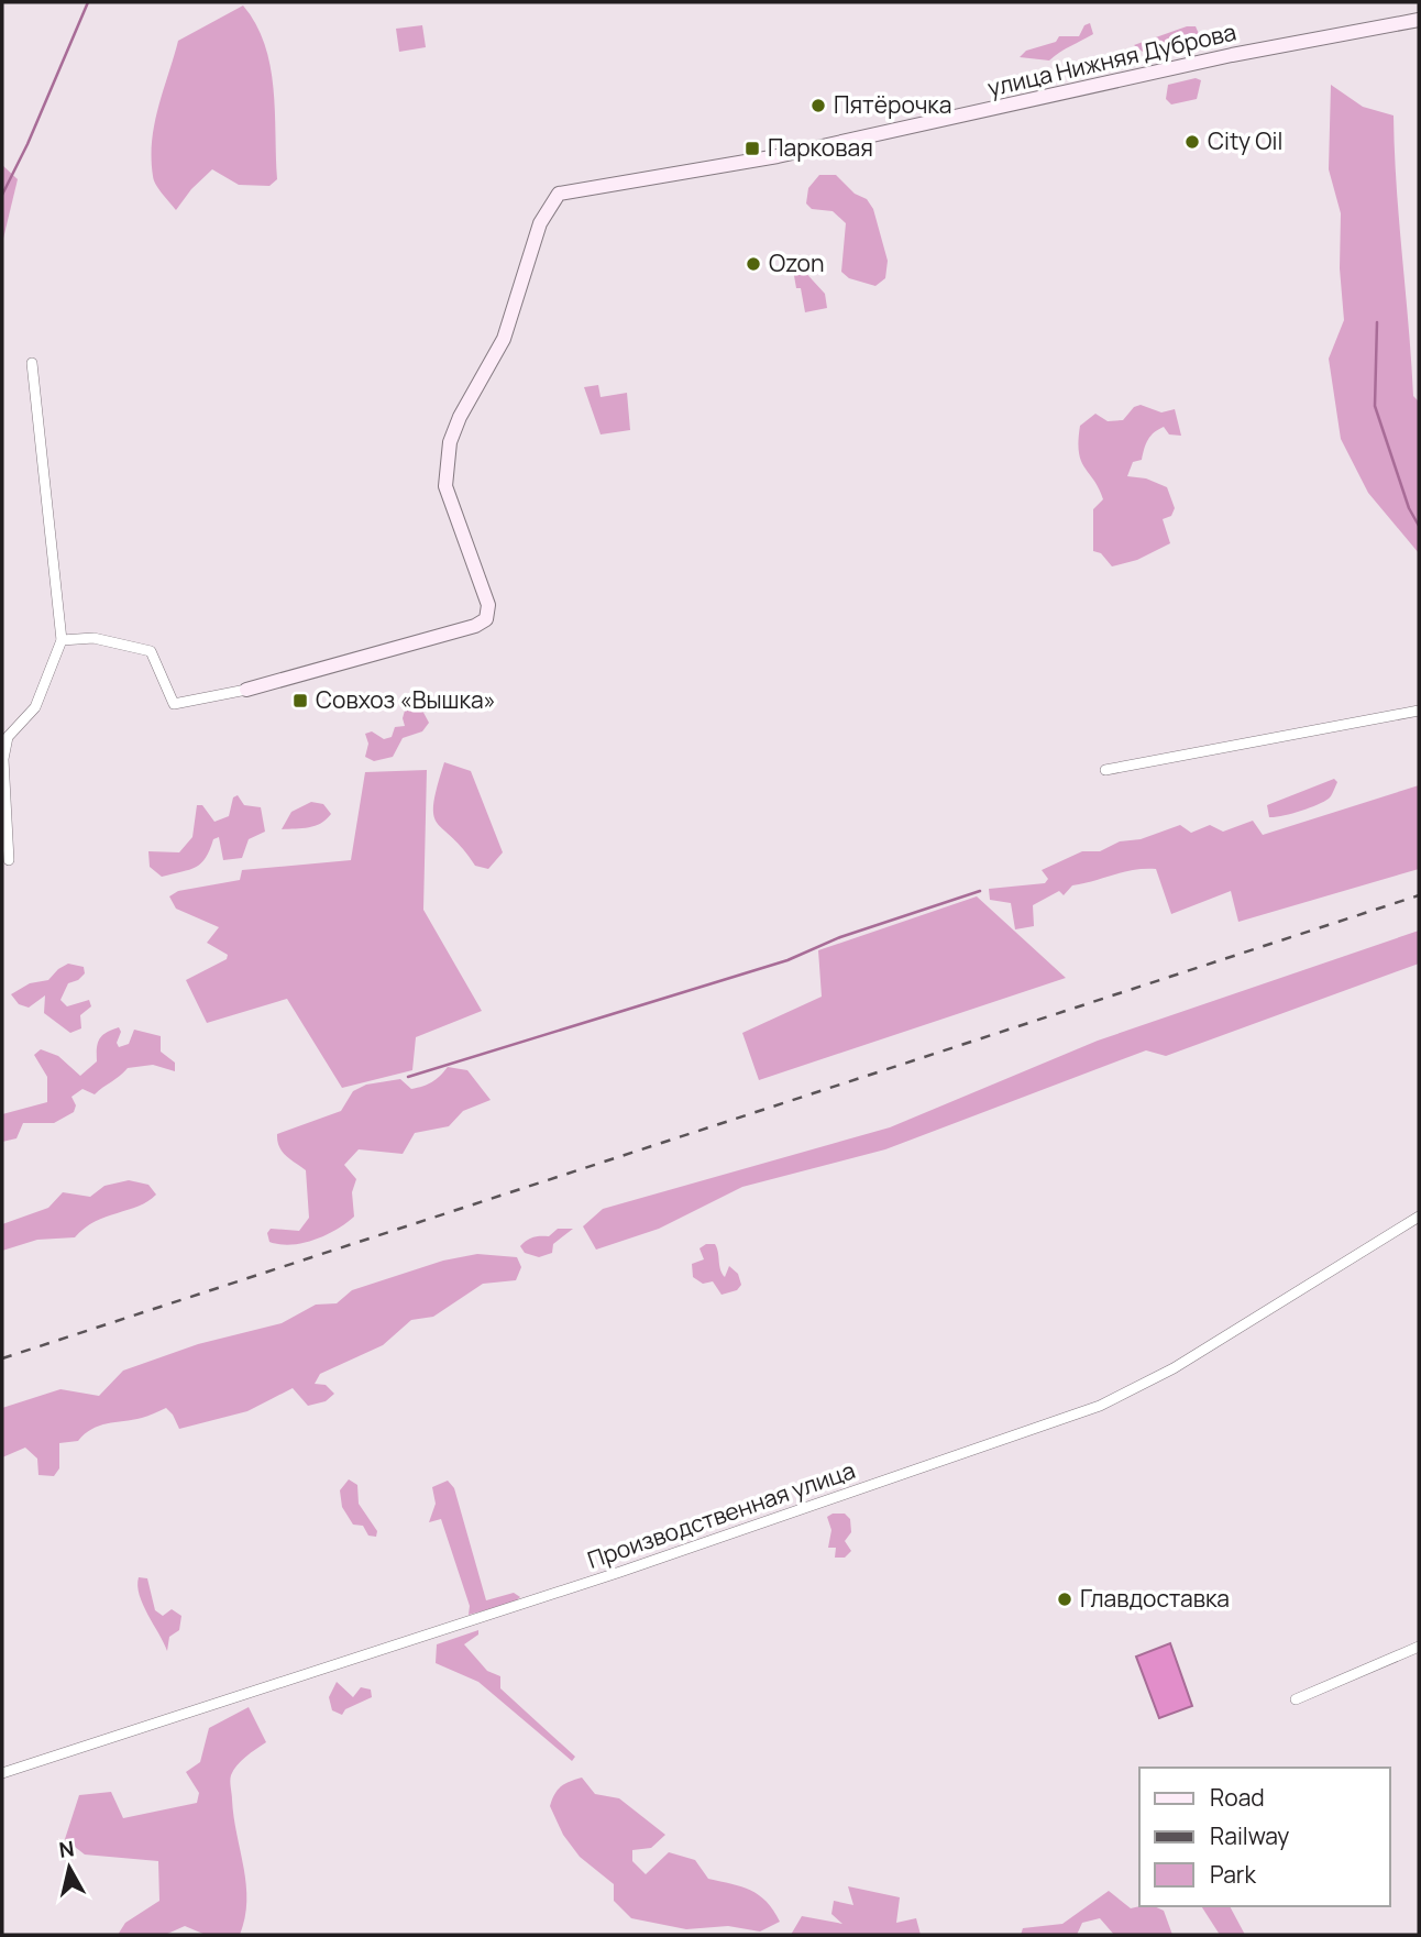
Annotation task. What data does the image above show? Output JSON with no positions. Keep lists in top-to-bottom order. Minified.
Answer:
{"streets":{"street":["улица Нижняя Дуброва","Производственная улица"]},"places":{"other":["Пятёрочка","City Oil","Ozon","Главдоставка"],"transit":["Парковая","Совхоз «Вышка»"]},"legend":["Road","Railway","Park"],"north":"top"}
